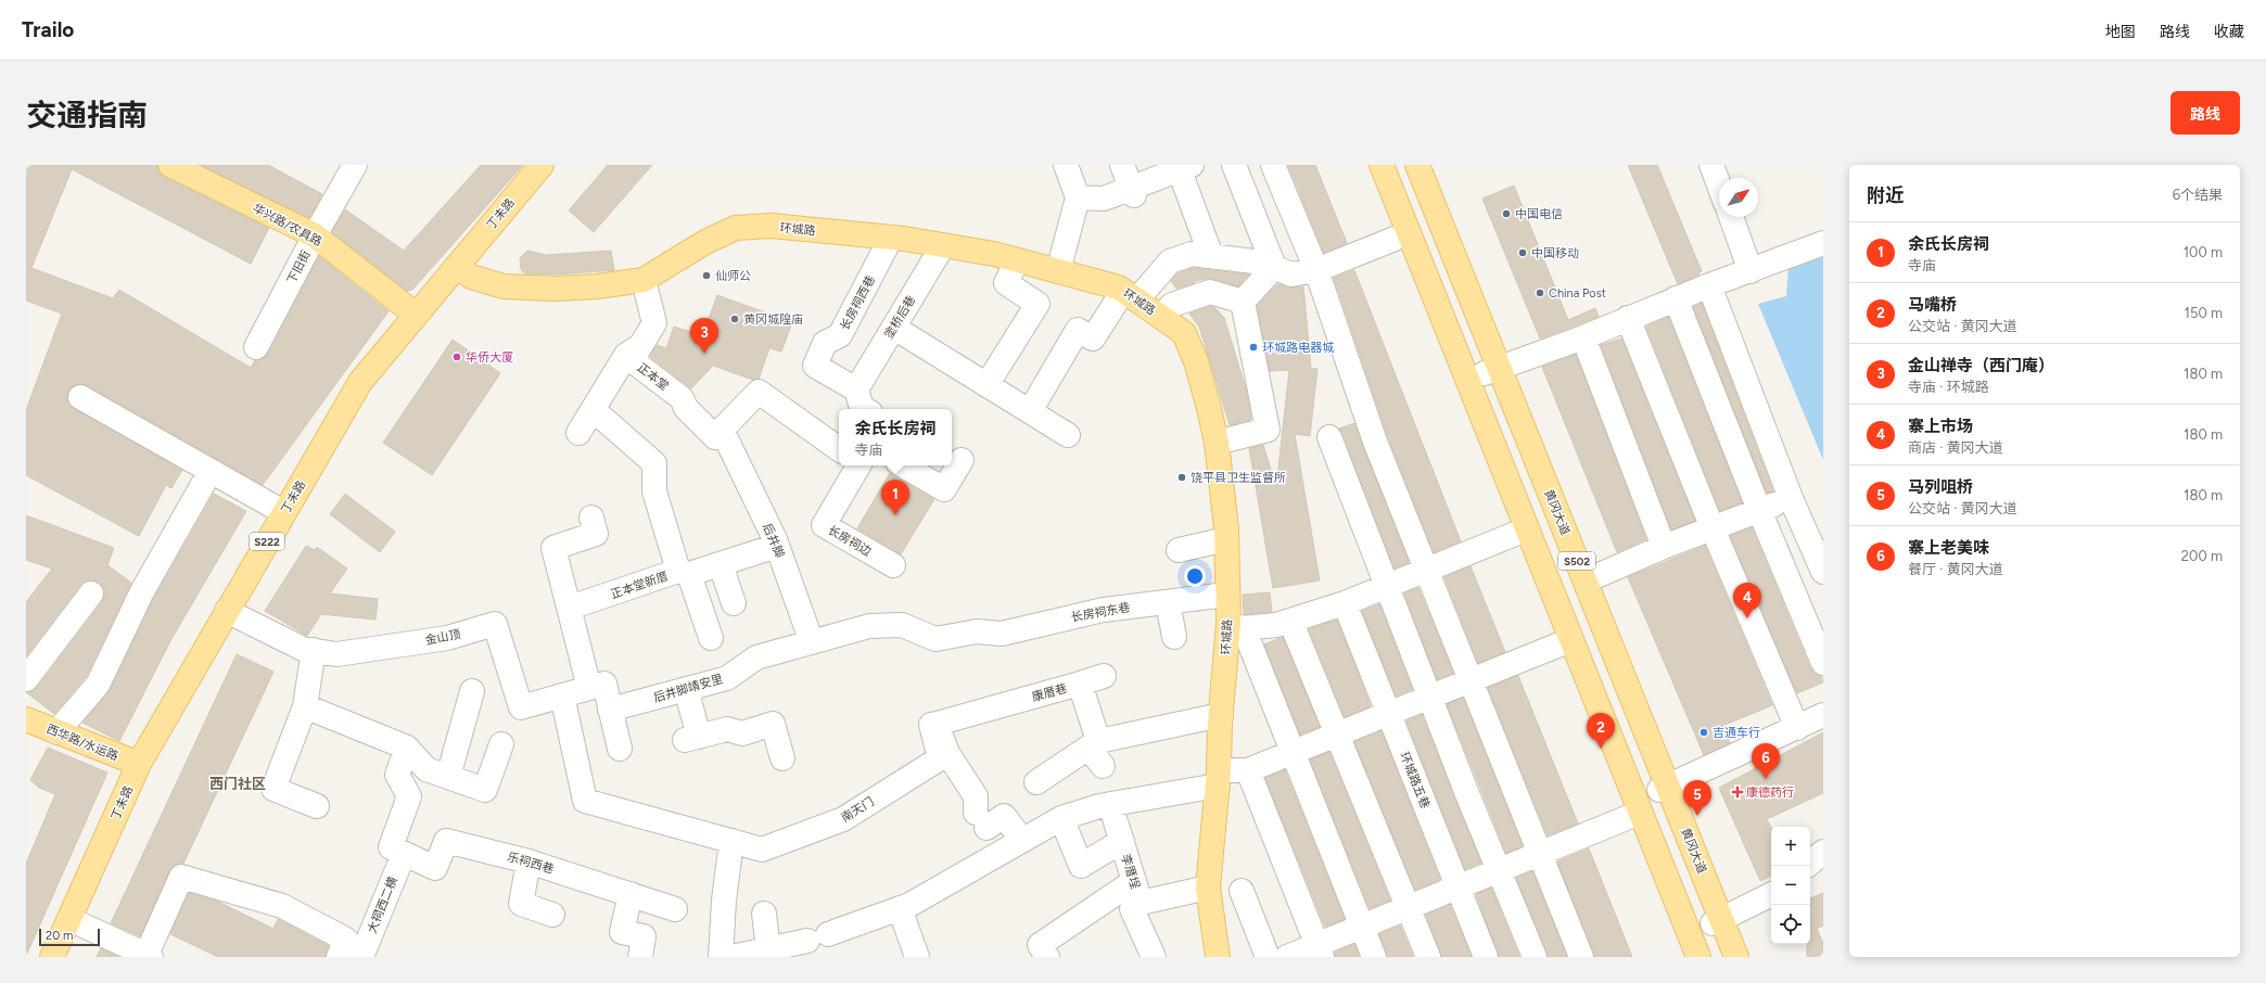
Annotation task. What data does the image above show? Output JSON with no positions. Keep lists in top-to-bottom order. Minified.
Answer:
{"streets":{"main road":["丁未路","华兴路/农具路","环城路","黄冈大道","S222","S502","西华路/水运路"],"street":["下旧街","长房祠西巷","塗桥后巷","正本堂","后井脚","长房祠边","正本堂新厝","长房祠东巷","金山顶","后井脚靖安里","康厝巷","环城路五巷","南天门","乐祠西巷","李厝埕","大祠西二横"]},"crossings":[["丁未路","华兴路/农具路"],["丁未路","环城路"],["丁未路","金山顶"],["丁未路","西华路/水运路"],["华兴路/农具路","下旧街"],["环城路","长房祠西巷"],["环城路","塗桥后巷"],["环城路","长房祠东巷"],["长房祠西巷","塗桥后巷"],["正本堂","后井脚"],["正本堂","正本堂新厝"],["后井脚","长房祠东巷"],["后井脚","后井脚靖安里"],["长房祠东巷","后井脚靖安里"],["金山顶","南天门"],["康厝巷","南天门"],["乐祠西巷","大祠西二横"]],"districts":["西门社区"],"places":{"other":["中国电信","中国移动","仙师公","China Post","黄冈城隍庙","环城路电器城","华侨大厦","饶平县卫生监督所","吉通车行"],"health":["康德药行"]},"scale_bar":"20 m","north":"top right","page":{"header":"Trailo","nav":["地图","路线","收藏"],"title":"交通指南","buttons":"路线","heading":["附近","6个结果"],"list":[{"mark":"1","name":"余氏长房祠","note":"寺庙","value":"100 m"},{"mark":"2","name":"马嘴桥","note":"公交站 · 黄冈大道","value":"150 m"},{"mark":"3","name":"金山禅寺（西门庵）","note":"寺庙 · 环城路","value":"180 m"},{"mark":"4","name":"寨上市场","note":"商店 · 黄冈大道","value":"180 m"},{"mark":"5","name":"马列咀桥","note":"公交站 · 黄冈大道","value":"180 m"},{"mark":"6","name":"寨上老美味","note":"餐厅 · 黄冈大道","value":"200 m"}],"pins":["3","1","4","2","6","5"],"popup":["余氏长房祠","寺庙"],"map_buttons":["+","−"],"scale":"20 m"}}
